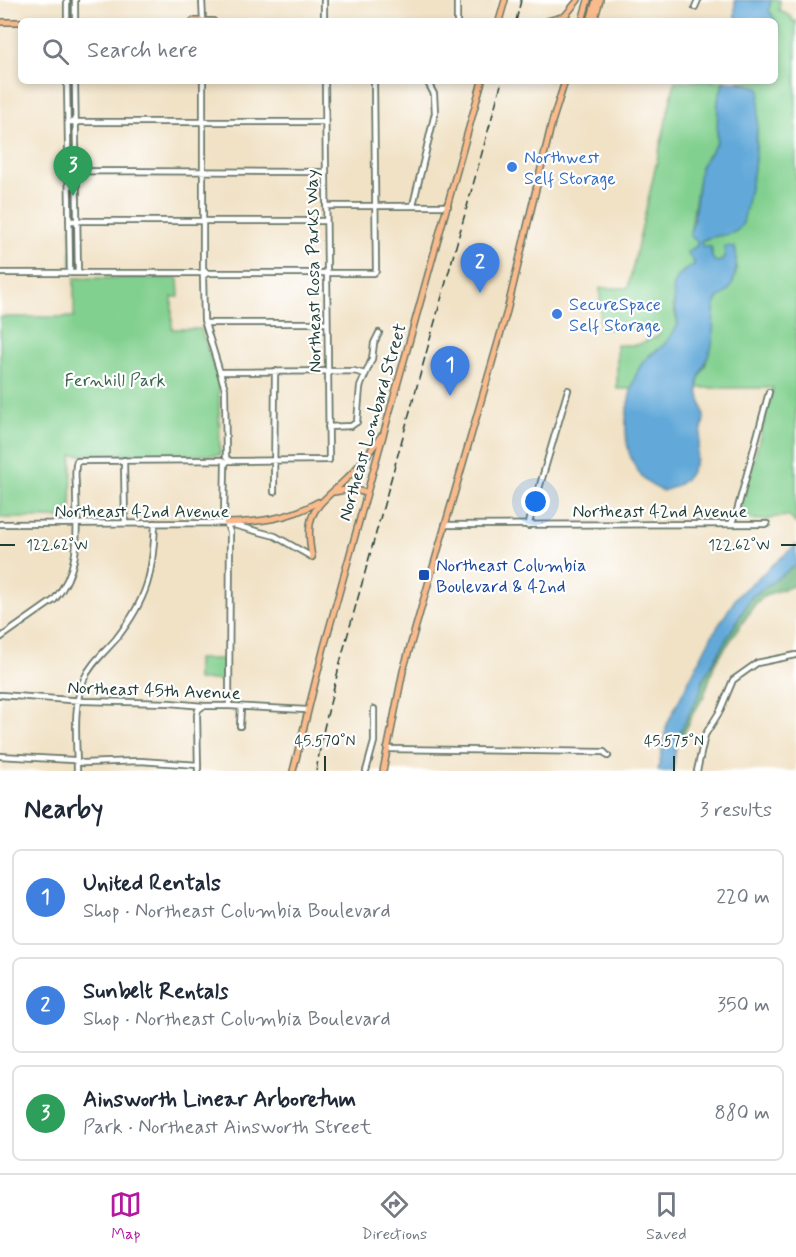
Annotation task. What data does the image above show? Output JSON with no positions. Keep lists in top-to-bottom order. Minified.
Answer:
{"streets":{"main road":["Northeast Lombard Street"],"street":["Northeast Rosa Parks Way","Northeast 42nd Avenue","Northeast 45th Avenue"]},"crossings":[["Northeast Lombard Street","Northeast 45th Avenue"]],"parks":["Fernhill Park"],"places":{"other":["Northwest Self Storage","SecureSpace Self Storage"],"transit":["Northeast Columbia Boulevard & 42nd"]},"page":{"search":"Search here","pins":["3","2","1"],"heading":["Nearby","3 results"],"list":[{"mark":"1","name":"United Rentals","note":"Shop · Northeast Columbia Boulevard","value":"220 m"},{"mark":"2","name":"Sunbelt Rentals","note":"Shop · Northeast Columbia Boulevard","value":"350 m"},{"mark":"3","name":"Ainsworth Linear Arboretum","note":"Park · Northeast Ainsworth Street","value":"880 m"}],"nav":["Map","Directions","Saved"]},"coordinates":["122.62°W","45.570°N","45.575°N"]}
